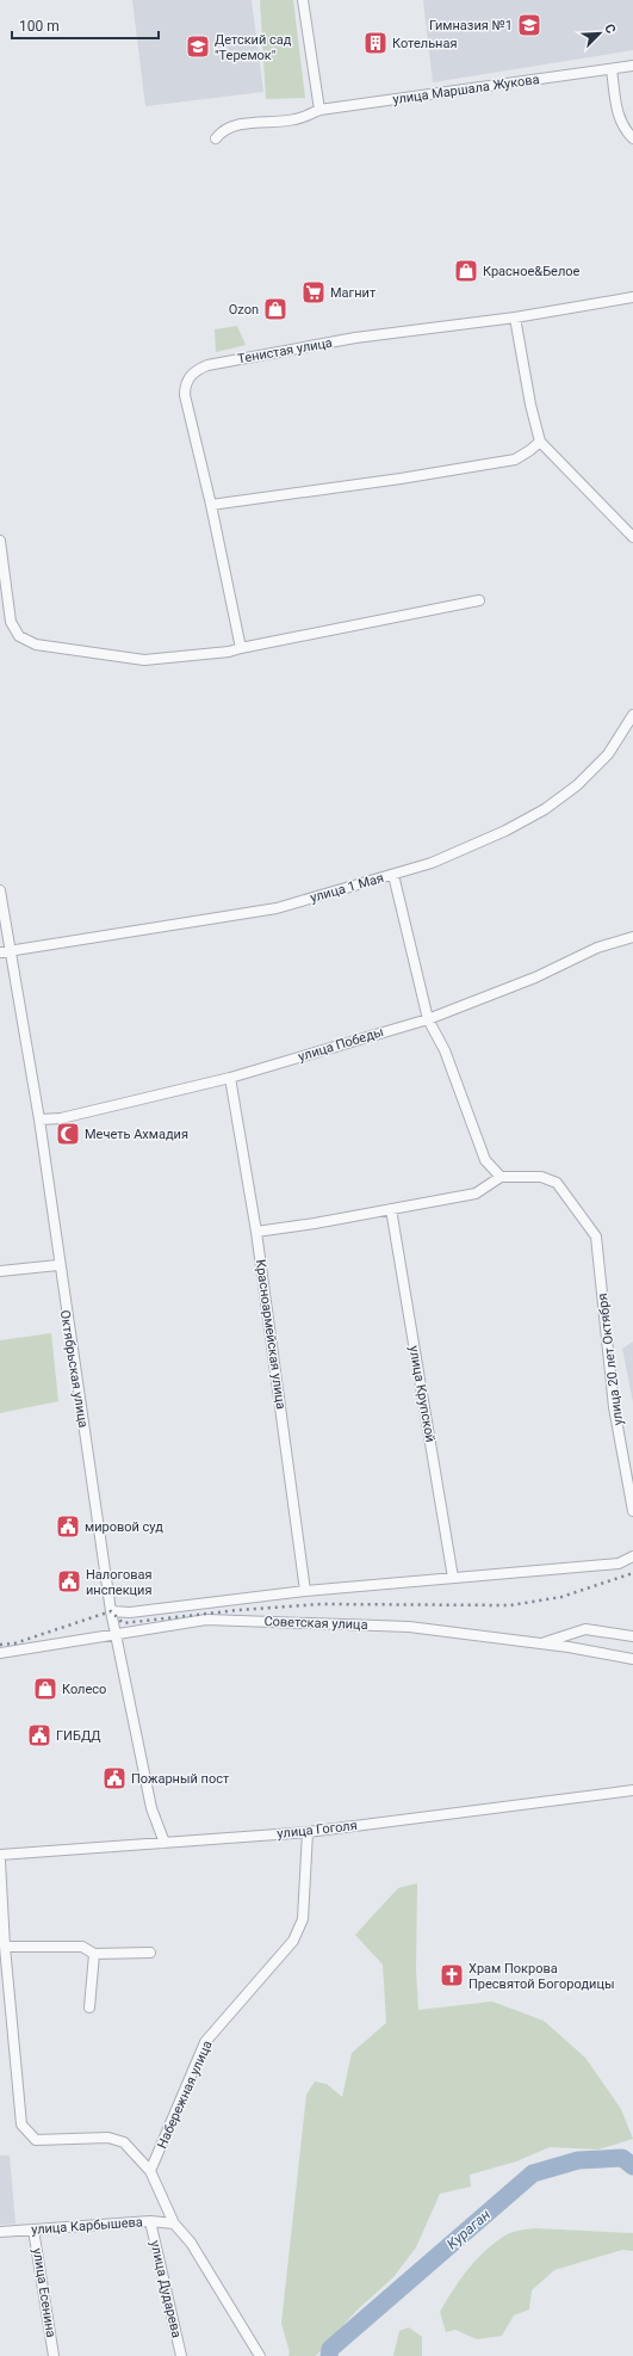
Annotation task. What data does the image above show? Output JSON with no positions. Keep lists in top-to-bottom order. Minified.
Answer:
{"streets":{"street":["улица Маршала Жукова","Тенистая улица","улица 1 Мая","улица Победы","Красноармейская улица","улица 20 лет Октября","Октябрьская улица","улица Крупской","Советская улица","улица Гоголя","Набережная улица","улица Карбышева","улица Дударева","улица Есенина"]},"crossings":[["улица 1 Мая","Октябрьская улица"],["улица Победы","Красноармейская улица"],["улица Победы","Октябрьская улица"],["Октябрьская улица","Советская улица"],["Октябрьская улица","улица Гоголя"],["улица Гоголя","Набережная улица"],["улица Карбышева","улица Дударева"],["улица Карбышева","улица Есенина"]],"water":["Кураган"],"places":{"school or university":["Гимназия №1","Детский сад \"Теремок\""],"building":["Котельная"],"shop":["Красное&Белое","Ozon","Колесо"],"supermarket":["Магнит"],"mosque":["Мечеть Ахмадия"],"public building":["мировой суд","Налоговая инспекция","ГИБДД","Пожарный пост"],"church":["Храм Покрова Пресвятой Богородицы"]},"scale_bar":"100 m","north":"top right"}
